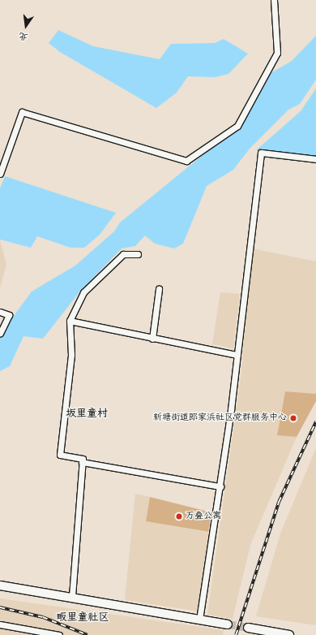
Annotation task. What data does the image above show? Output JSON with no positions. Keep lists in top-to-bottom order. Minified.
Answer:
{"districts":["坂里童村","畈里童社区"],"places":["新塘街道郎家浜社区党群服务中心","万叠公寓"],"north":"bottom"}
